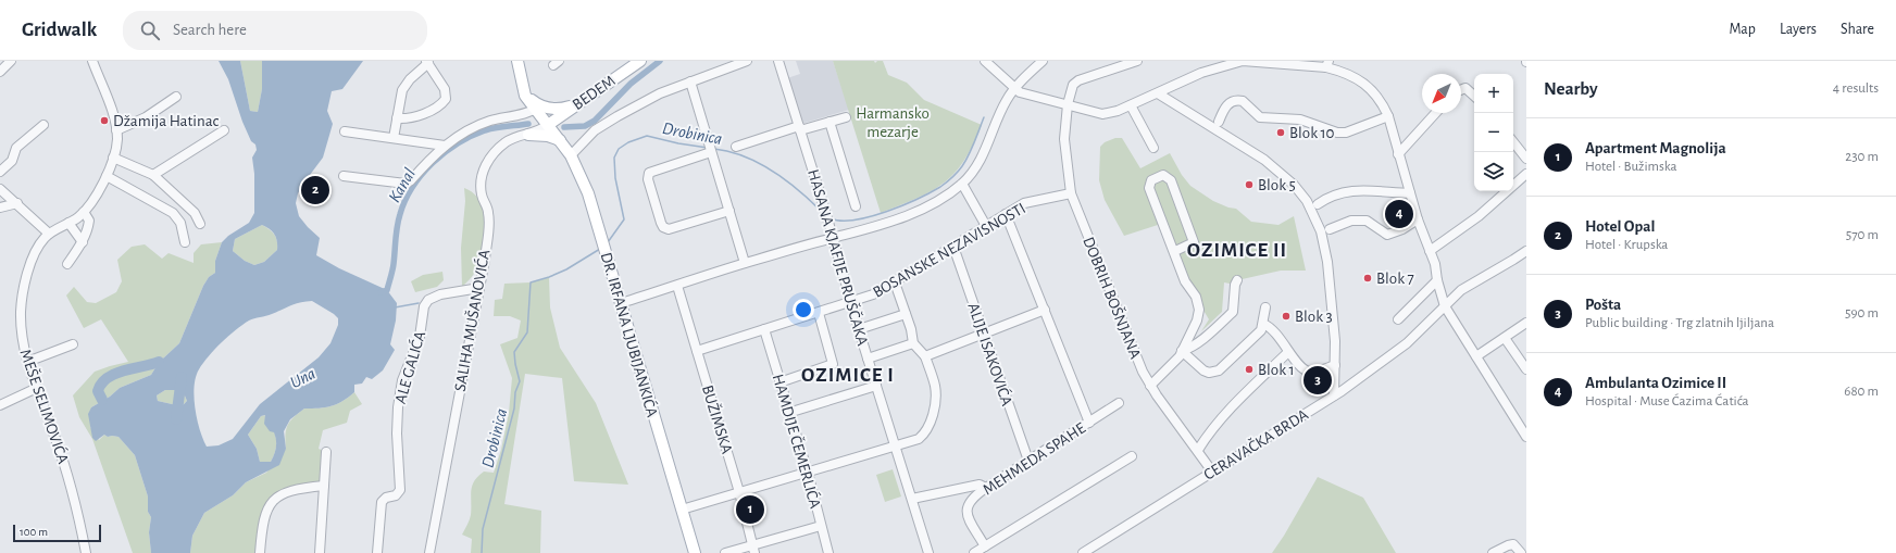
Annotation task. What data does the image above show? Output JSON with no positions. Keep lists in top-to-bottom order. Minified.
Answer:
{"streets":{"main road":["BEDEM","DR. IRFANA LJUBIJANKIĆA"],"street":["BOSANSKE NEZAVISNOSTI","HASANA KJAFIJE PRUŠČAKA","DOBRIH BOŠNJANA","SALIHA MUŠANOVIĆA","ALIJE ISAKOVIĆA","ALE GALIĆA","MEŠE SELIMOVIĆA","BUŽIMSKA","HAMDIJE ČEMERLIĆA","CERAVAČKA BRDA","MEHMEDA SPAHE"]},"crossings":[["BEDEM","SALIHA MUŠANOVIĆA"],["BEDEM","DR. IRFANA LJUBIJANKIĆA"],["BOSANSKE NEZAVISNOSTI","HASANA KJAFIJE PRUŠČAKA"],["BOSANSKE NEZAVISNOSTI","DOBRIH BOŠNJANA"],["BOSANSKE NEZAVISNOSTI","ALIJE ISAKOVIĆA"],["BOSANSKE NEZAVISNOSTI","BUŽIMSKA"],["BOSANSKE NEZAVISNOSTI","HAMDIJE ČEMERLIĆA"],["DOBRIH BOŠNJANA","CERAVAČKA BRDA"],["SALIHA MUŠANOVIĆA","DR. IRFANA LJUBIJANKIĆA"],["SALIHA MUŠANOVIĆA","ALE GALIĆA"],["ALIJE ISAKOVIĆA","MEHMEDA SPAHE"]],"districts":["OZIMICE II","OZIMICE I"],"water":["Drobinica","Kanal","Una"],"parks":["Harmansko mezarje"],"places":["Džamija Hatinac","Blok 10","Blok 5","Blok 7","Blok 3","Blok 1"],"scale_bar":"100 m","north":"bottom left","page":{"header":"Gridwalk","search":"Search here","nav":["Map","Layers","Share"],"heading":["Nearby","4 results"],"map_buttons":["+","−"],"list":[{"mark":"1","name":"Apartment Magnolija","note":"Hotel · Bužimska","value":"230 m"},{"mark":"2","name":"Hotel Opal","note":"Hotel · Krupska","value":"570 m"},{"mark":"3","name":"Pošta","note":"Public building · Trg zlatnih ljiljana","value":"590 m"},{"mark":"4","name":"Ambulanta Ozimice II","note":"Hospital · Muse Ćazima Ćatića","value":"680 m"}],"pins":["2","4","3","1"],"scale":"100 m"}}
